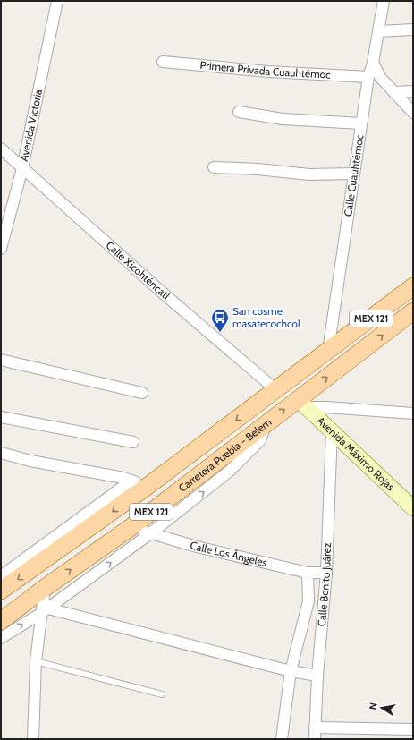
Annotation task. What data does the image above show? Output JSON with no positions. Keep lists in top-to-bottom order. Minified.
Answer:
{"streets":{"main road":["MEX 121","Avenida Máximo Rojas","Carretera Puebla - Belem"],"street":["Primera Privada Cuauhtémoc","Avenida Victoria","Calle Cuauhtémoc","Calle Xicohténcatl","Calle Los Ángeles","Calle Benito Juárez"]},"crossings":[["Primera Privada Cuauhtémoc","Calle Cuauhtémoc"],["Avenida Victoria","Calle Xicohténcatl"],["Calle Cuauhtémoc","Carretera Puebla - Belem"],["Calle Xicohténcatl","Carretera Puebla - Belem"],["Avenida Máximo Rojas","Carretera Puebla - Belem"],["Avenida Máximo Rojas","Calle Benito Juárez"],["Carretera Puebla - Belem","Calle Los Ángeles"],["Calle Los Ángeles","Calle Benito Juárez"]],"places":{"bus stop":["San cosme masatecochcol"]},"north":"left"}
